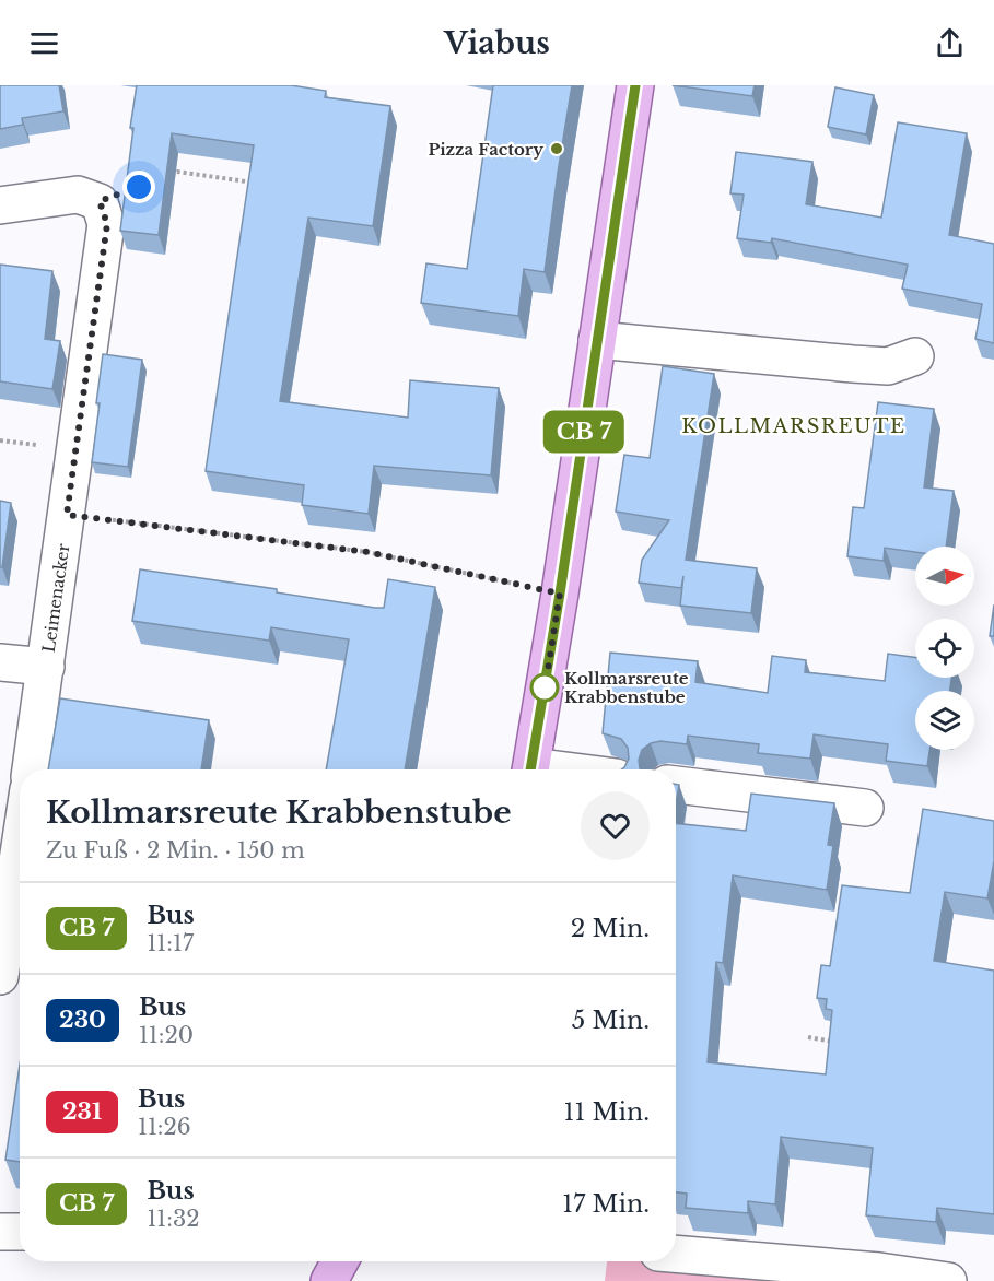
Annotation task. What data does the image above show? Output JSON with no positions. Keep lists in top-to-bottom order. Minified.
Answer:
{"streets":{"street":["Leimenacker"]},"districts":["KOLLMARSREUTE"],"places":["Pizza Factory","Kollmarsreute Krabbenstube"],"north":"right","page":{"header":"Viabus","on_map":"CB 7","heading":["Kollmarsreute Krabbenstube","Zu Fuß · 2 Min. · 150 m"],"list":[{"mark":"CB 7","name":"Bus","note":"11:17","value":"2 Min."},{"mark":"230","name":"Bus","note":"11:20","value":"5 Min."},{"mark":"231","name":"Bus","note":"11:26","value":"11 Min."},{"mark":"CB 7","name":"Bus","note":"11:32","value":"17 Min."}]}}
